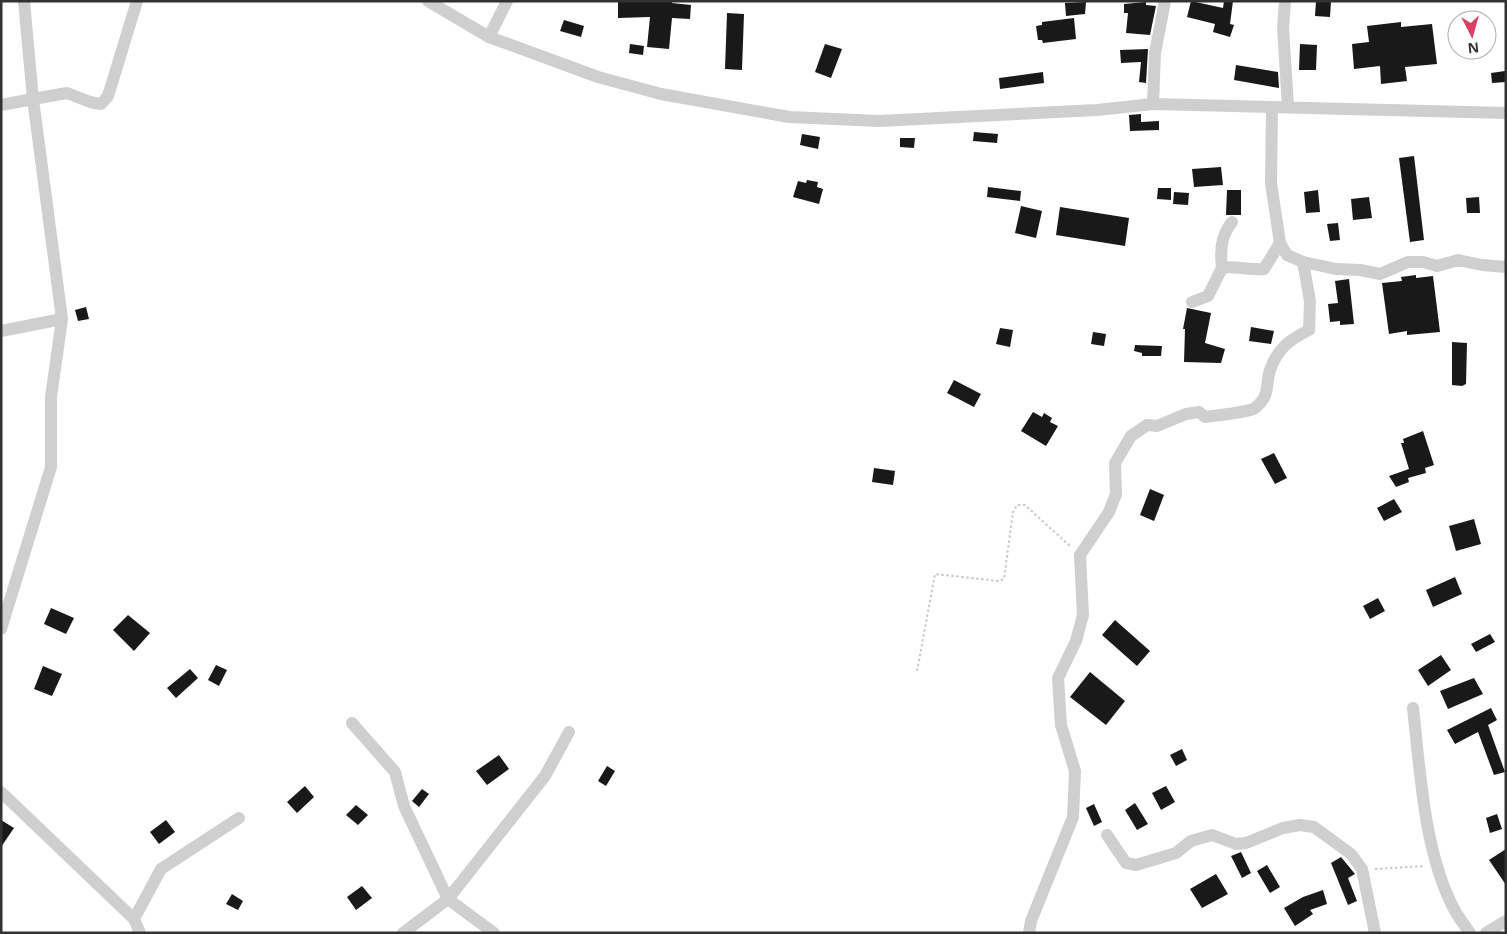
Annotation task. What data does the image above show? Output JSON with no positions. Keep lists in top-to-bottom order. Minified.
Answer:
{"north":"bottom"}
